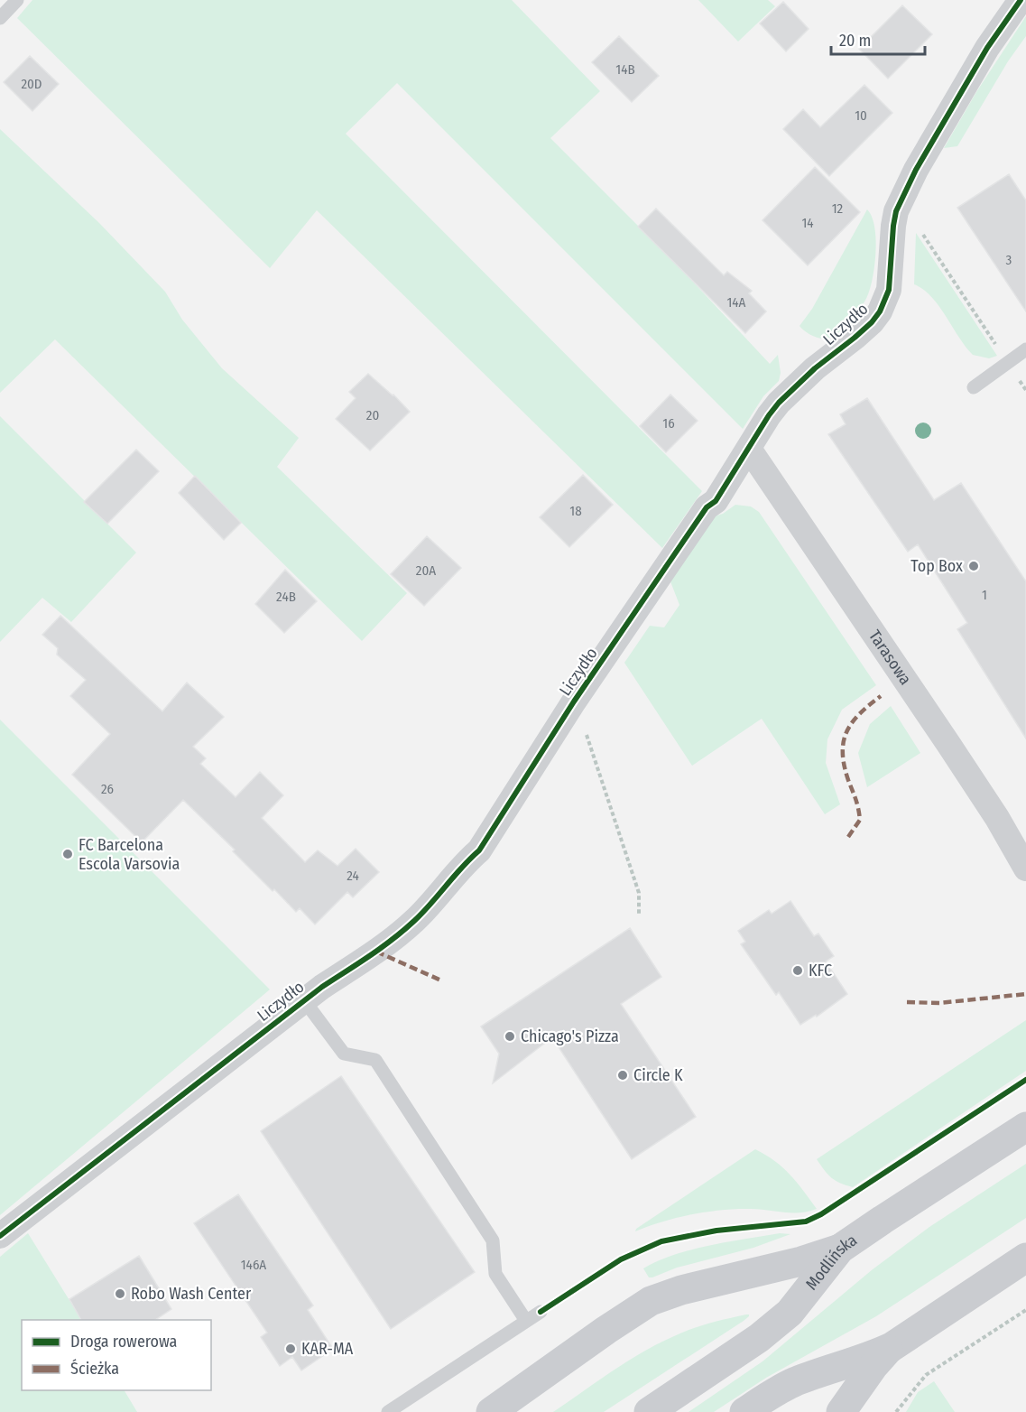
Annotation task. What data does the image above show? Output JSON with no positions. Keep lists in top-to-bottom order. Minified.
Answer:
{"streets":{"main road":["Modlińska"],"street":["Liczydło","Tarasowa"]},"crossings":[["Liczydło","Tarasowa"]],"places":["Top Box","FC Barcelona Escola Varsovia","KFC","Chicago's Pizza","Circle K","Robo Wash Center","KAR-MA"],"house_numbers":["14B","20D","10","12","14","3","14A","20","16","18","20A","1","24B","26","24","146A"],"legend":["Droga rowerowa","Ścieżka"],"scale_bar":"20 m"}
